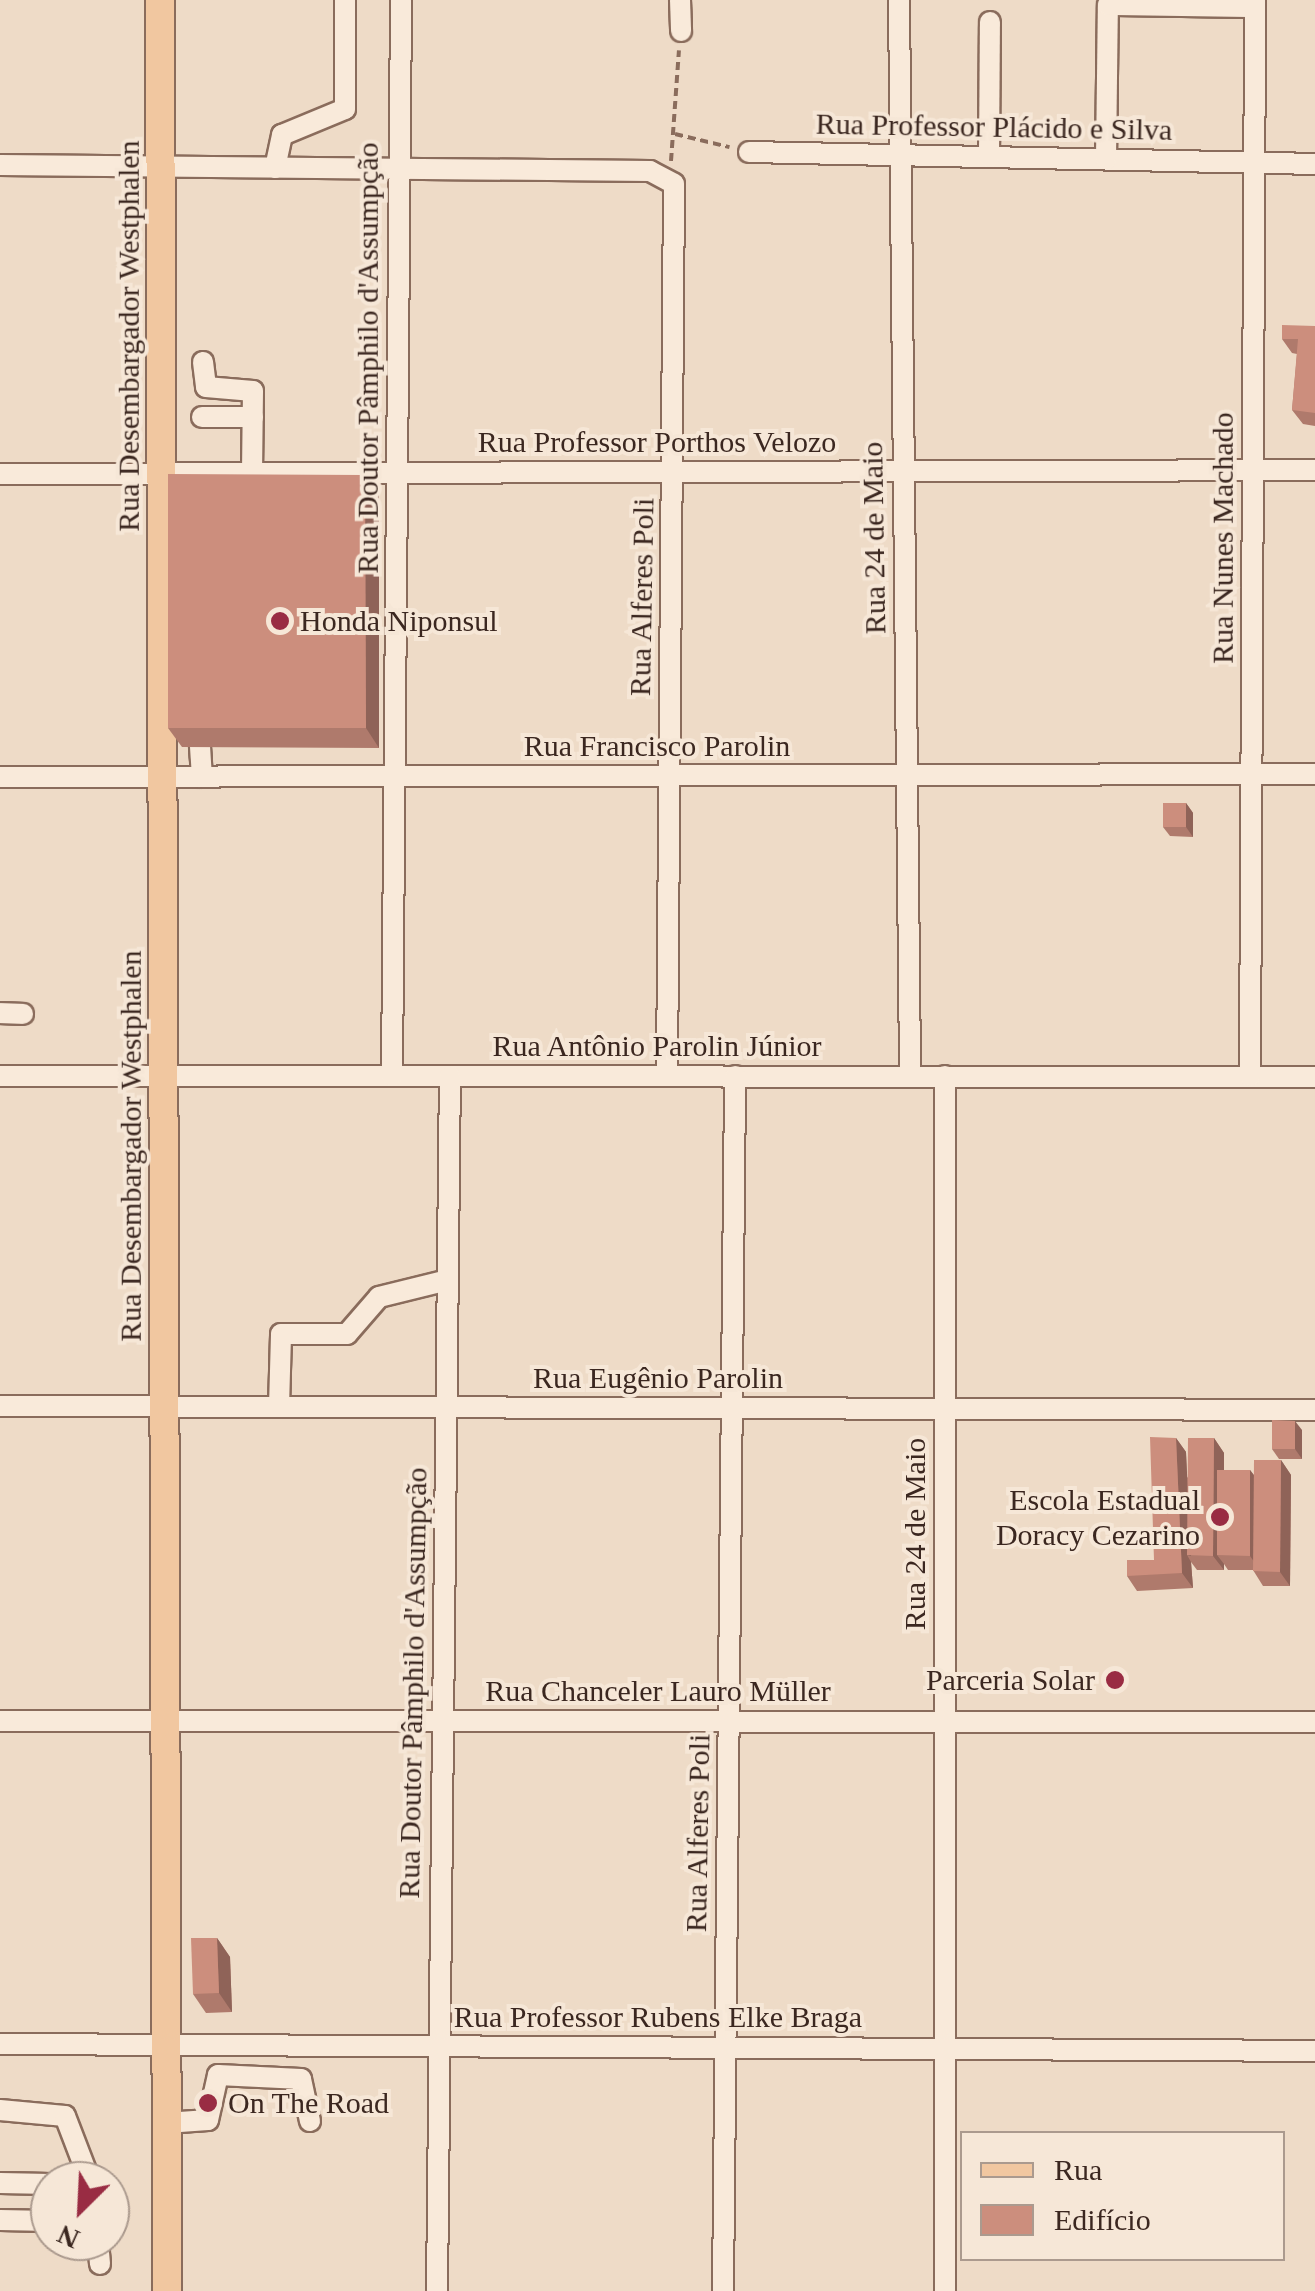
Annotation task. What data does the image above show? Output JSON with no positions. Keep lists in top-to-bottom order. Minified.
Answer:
{"streets":{"main road":["Rua Desembargador Westphalen"],"street":["Rua Professor Plácido e Silva","Rua Doutor Pâmphilo d'Assumpção","Rua Professor Porthos Velozo","Rua 24 de Maio","Rua Nunes Machado","Rua Alferes Poli","Rua Francisco Parolin","Rua Antônio Parolin Júnior","Rua Eugênio Parolin","Rua Chanceler Lauro Müller","Rua Professor Rubens Elke Braga"]},"crossings":[["Rua Professor Plácido e Silva","Rua 24 de Maio"],["Rua Professor Plácido e Silva","Rua Nunes Machado"],["Rua Desembargador Westphalen","Rua Professor Porthos Velozo"],["Rua Desembargador Westphalen","Rua Francisco Parolin"],["Rua Desembargador Westphalen","Rua Antônio Parolin Júnior"],["Rua Desembargador Westphalen","Rua Eugênio Parolin"],["Rua Desembargador Westphalen","Rua Chanceler Lauro Müller"],["Rua Desembargador Westphalen","Rua Professor Rubens Elke Braga"],["Rua Doutor Pâmphilo d'Assumpção","Rua Professor Porthos Velozo"],["Rua Doutor Pâmphilo d'Assumpção","Rua Francisco Parolin"],["Rua Doutor Pâmphilo d'Assumpção","Rua Antônio Parolin Júnior"],["Rua Doutor Pâmphilo d'Assumpção","Rua Eugênio Parolin"],["Rua Doutor Pâmphilo d'Assumpção","Rua Chanceler Lauro Müller"],["Rua Doutor Pâmphilo d'Assumpção","Rua Professor Rubens Elke Braga"],["Rua Professor Porthos Velozo","Rua 24 de Maio"],["Rua Professor Porthos Velozo","Rua Nunes Machado"],["Rua Professor Porthos Velozo","Rua Alferes Poli"],["Rua 24 de Maio","Rua Francisco Parolin"],["Rua 24 de Maio","Rua Antônio Parolin Júnior"],["Rua 24 de Maio","Rua Eugênio Parolin"],["Rua 24 de Maio","Rua Chanceler Lauro Müller"],["Rua 24 de Maio","Rua Professor Rubens Elke Braga"],["Rua Nunes Machado","Rua Francisco Parolin"],["Rua Nunes Machado","Rua Antônio Parolin Júnior"],["Rua Alferes Poli","Rua Francisco Parolin"],["Rua Alferes Poli","Rua Antônio Parolin Júnior"],["Rua Alferes Poli","Rua Eugênio Parolin"],["Rua Alferes Poli","Rua Chanceler Lauro Müller"],["Rua Alferes Poli","Rua Professor Rubens Elke Braga"]],"places":["Honda Niponsul","Escola Estadual Doracy Cezarino","Parceria Solar","On The Road"],"legend":["Rua","Edifício"],"north":"bottom left"}
